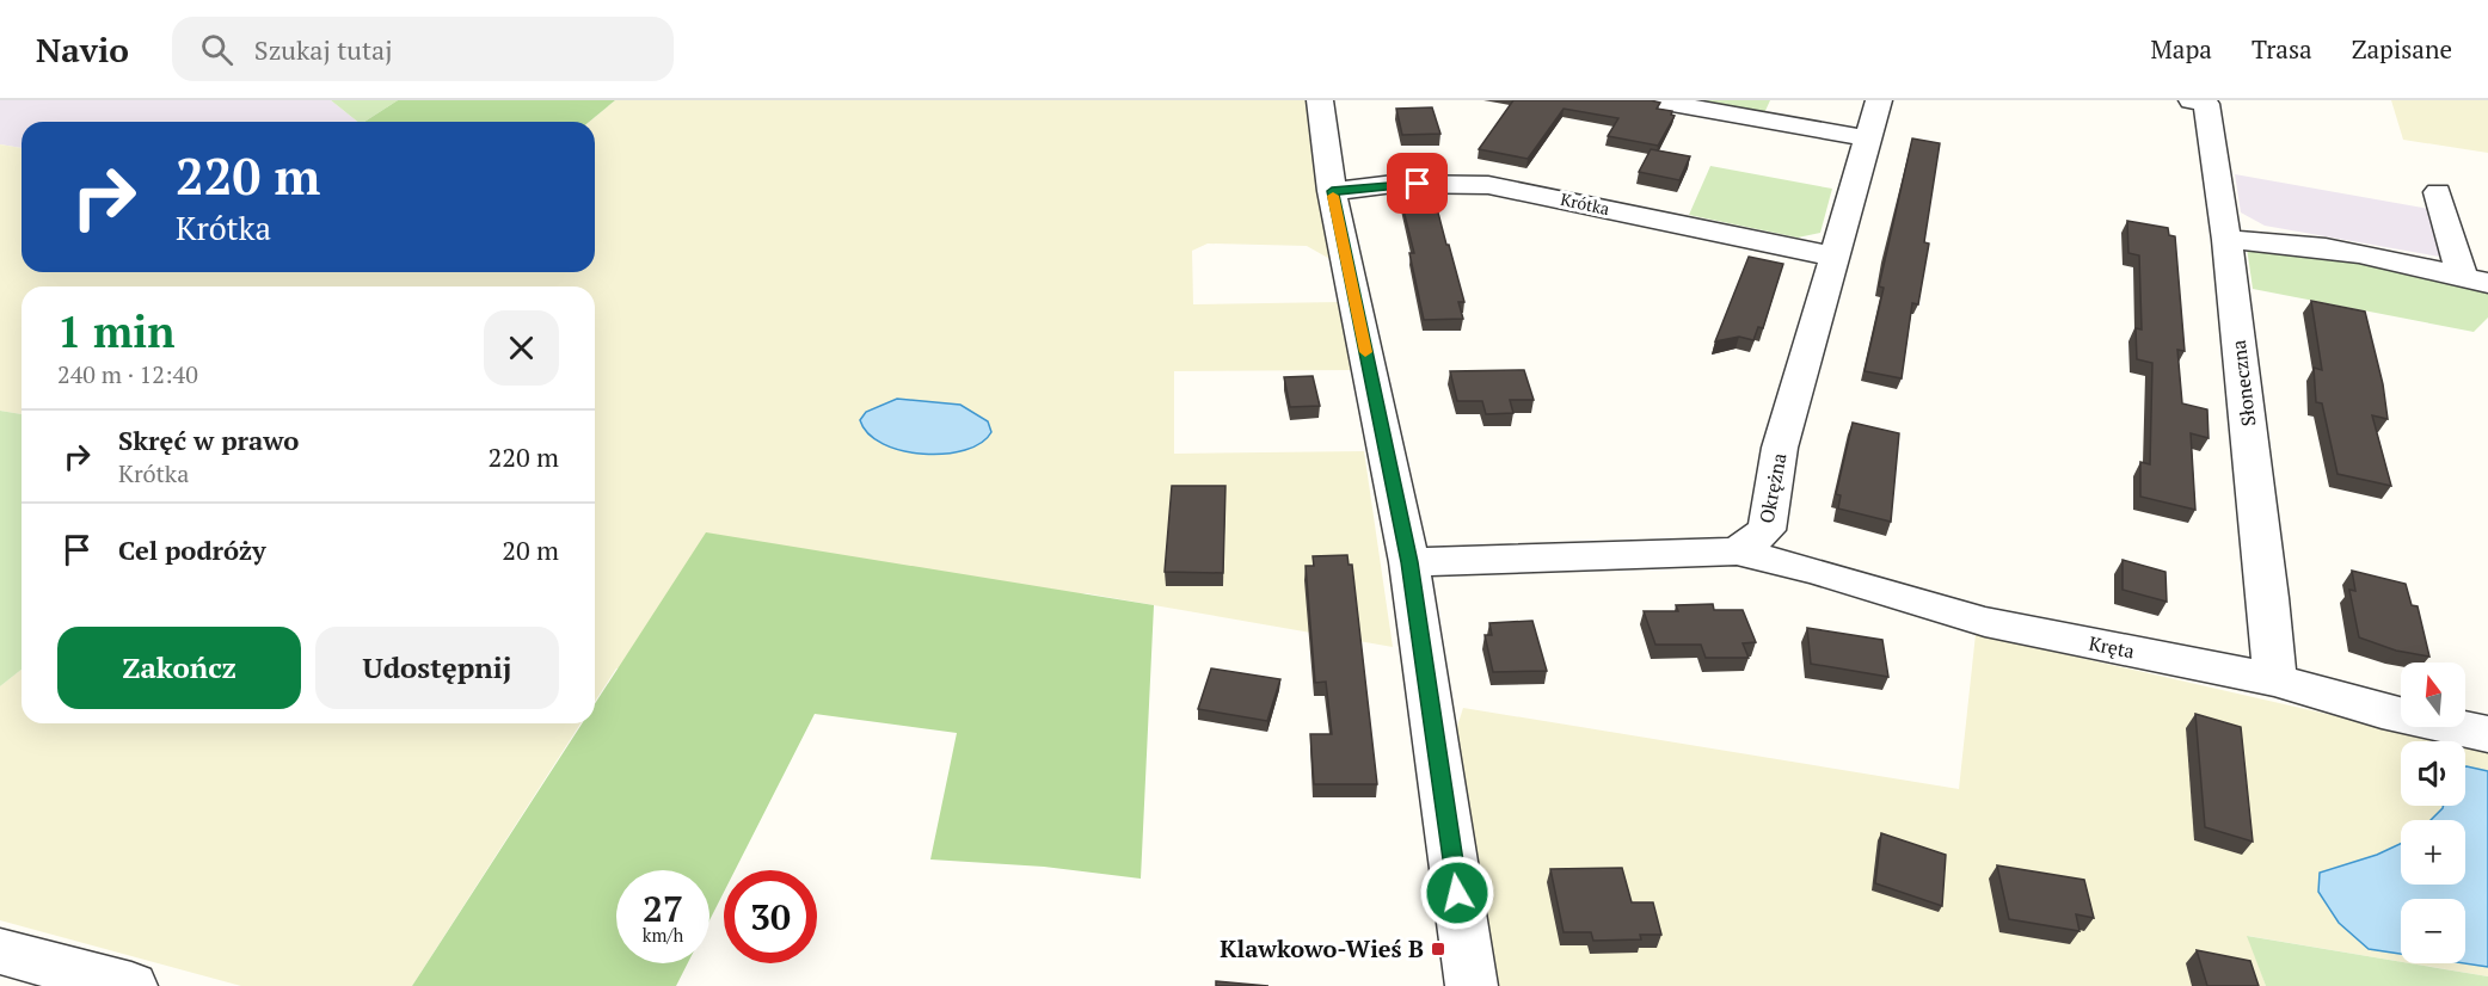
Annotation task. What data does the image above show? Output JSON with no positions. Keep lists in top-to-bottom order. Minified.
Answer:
{"streets":{"street":["Krótka","Słoneczna","Okrężna","Kręta"]},"crossings":[["Krótka","Okrężna"],["Słoneczna","Kręta"],["Okrężna","Kręta"]],"places":{"transit":["Klawkowo-Wieś B"]},"north":"top","page":{"header":"Navio","search":"Szukaj tutaj","nav":["Mapa","Trasa","Zapisane"],"turn":["220 m","Krótka"],"heading":["1 min","240 m · 12:40"],"list":[{"name":"Skręć w prawo","note":"Krótka","value":"220 m"},{"name":"Cel podróży","value":"20 m"}],"buttons":["Zakończ","Udostępnij"],"map_buttons":["+","−"],"speed":"27 km/h","limit":"30"}}
